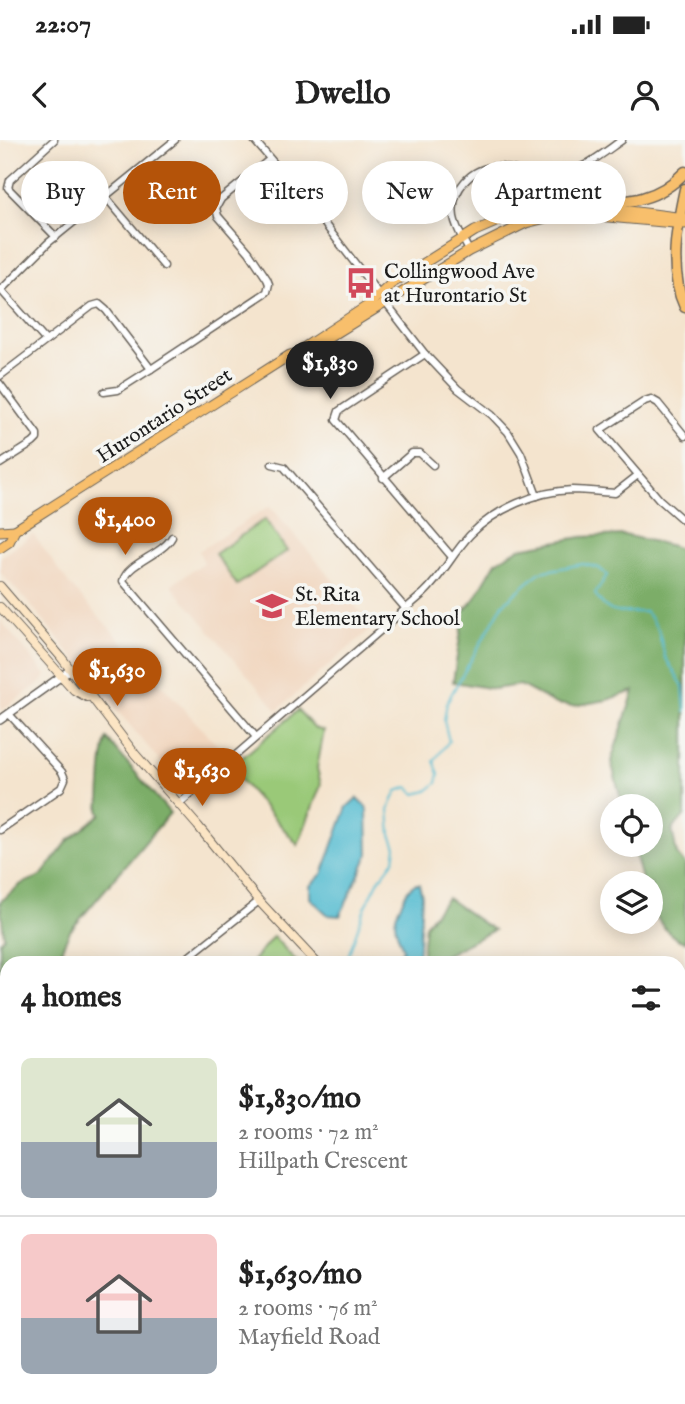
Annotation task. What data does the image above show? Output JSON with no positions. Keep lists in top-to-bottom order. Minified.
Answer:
{"streets":{"main road":["Hurontario Street"]},"places":{"bus stop":["Collingwood Ave at Hurontario St"],"school or university":["St. Rita Elementary School"]},"page":{"status":"22:07","header":"Dwello","chip":["Buy","Rent","Filters","New","Apartment"],"price":["$1,830","$1,400","$1,630","$1,630"],"heading":"4 homes","list":[{"name":"$1,830/mo","note":"2 rooms · 72 m² · Hillpath Crescent"},{"name":"$1,630/mo","note":"2 rooms · 76 m² · Mayfield Road"}]}}
